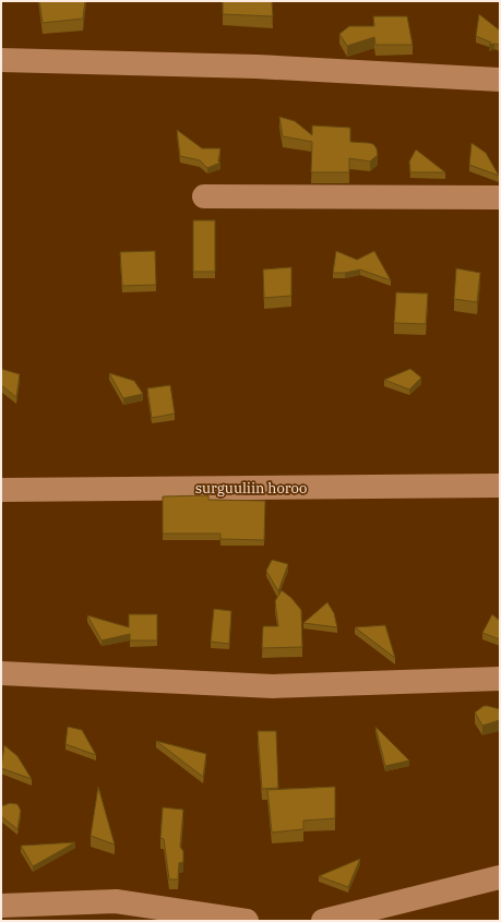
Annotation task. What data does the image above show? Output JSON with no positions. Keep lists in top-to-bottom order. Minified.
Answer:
{"streets":{"street":["surguuliin horoo"]}}
